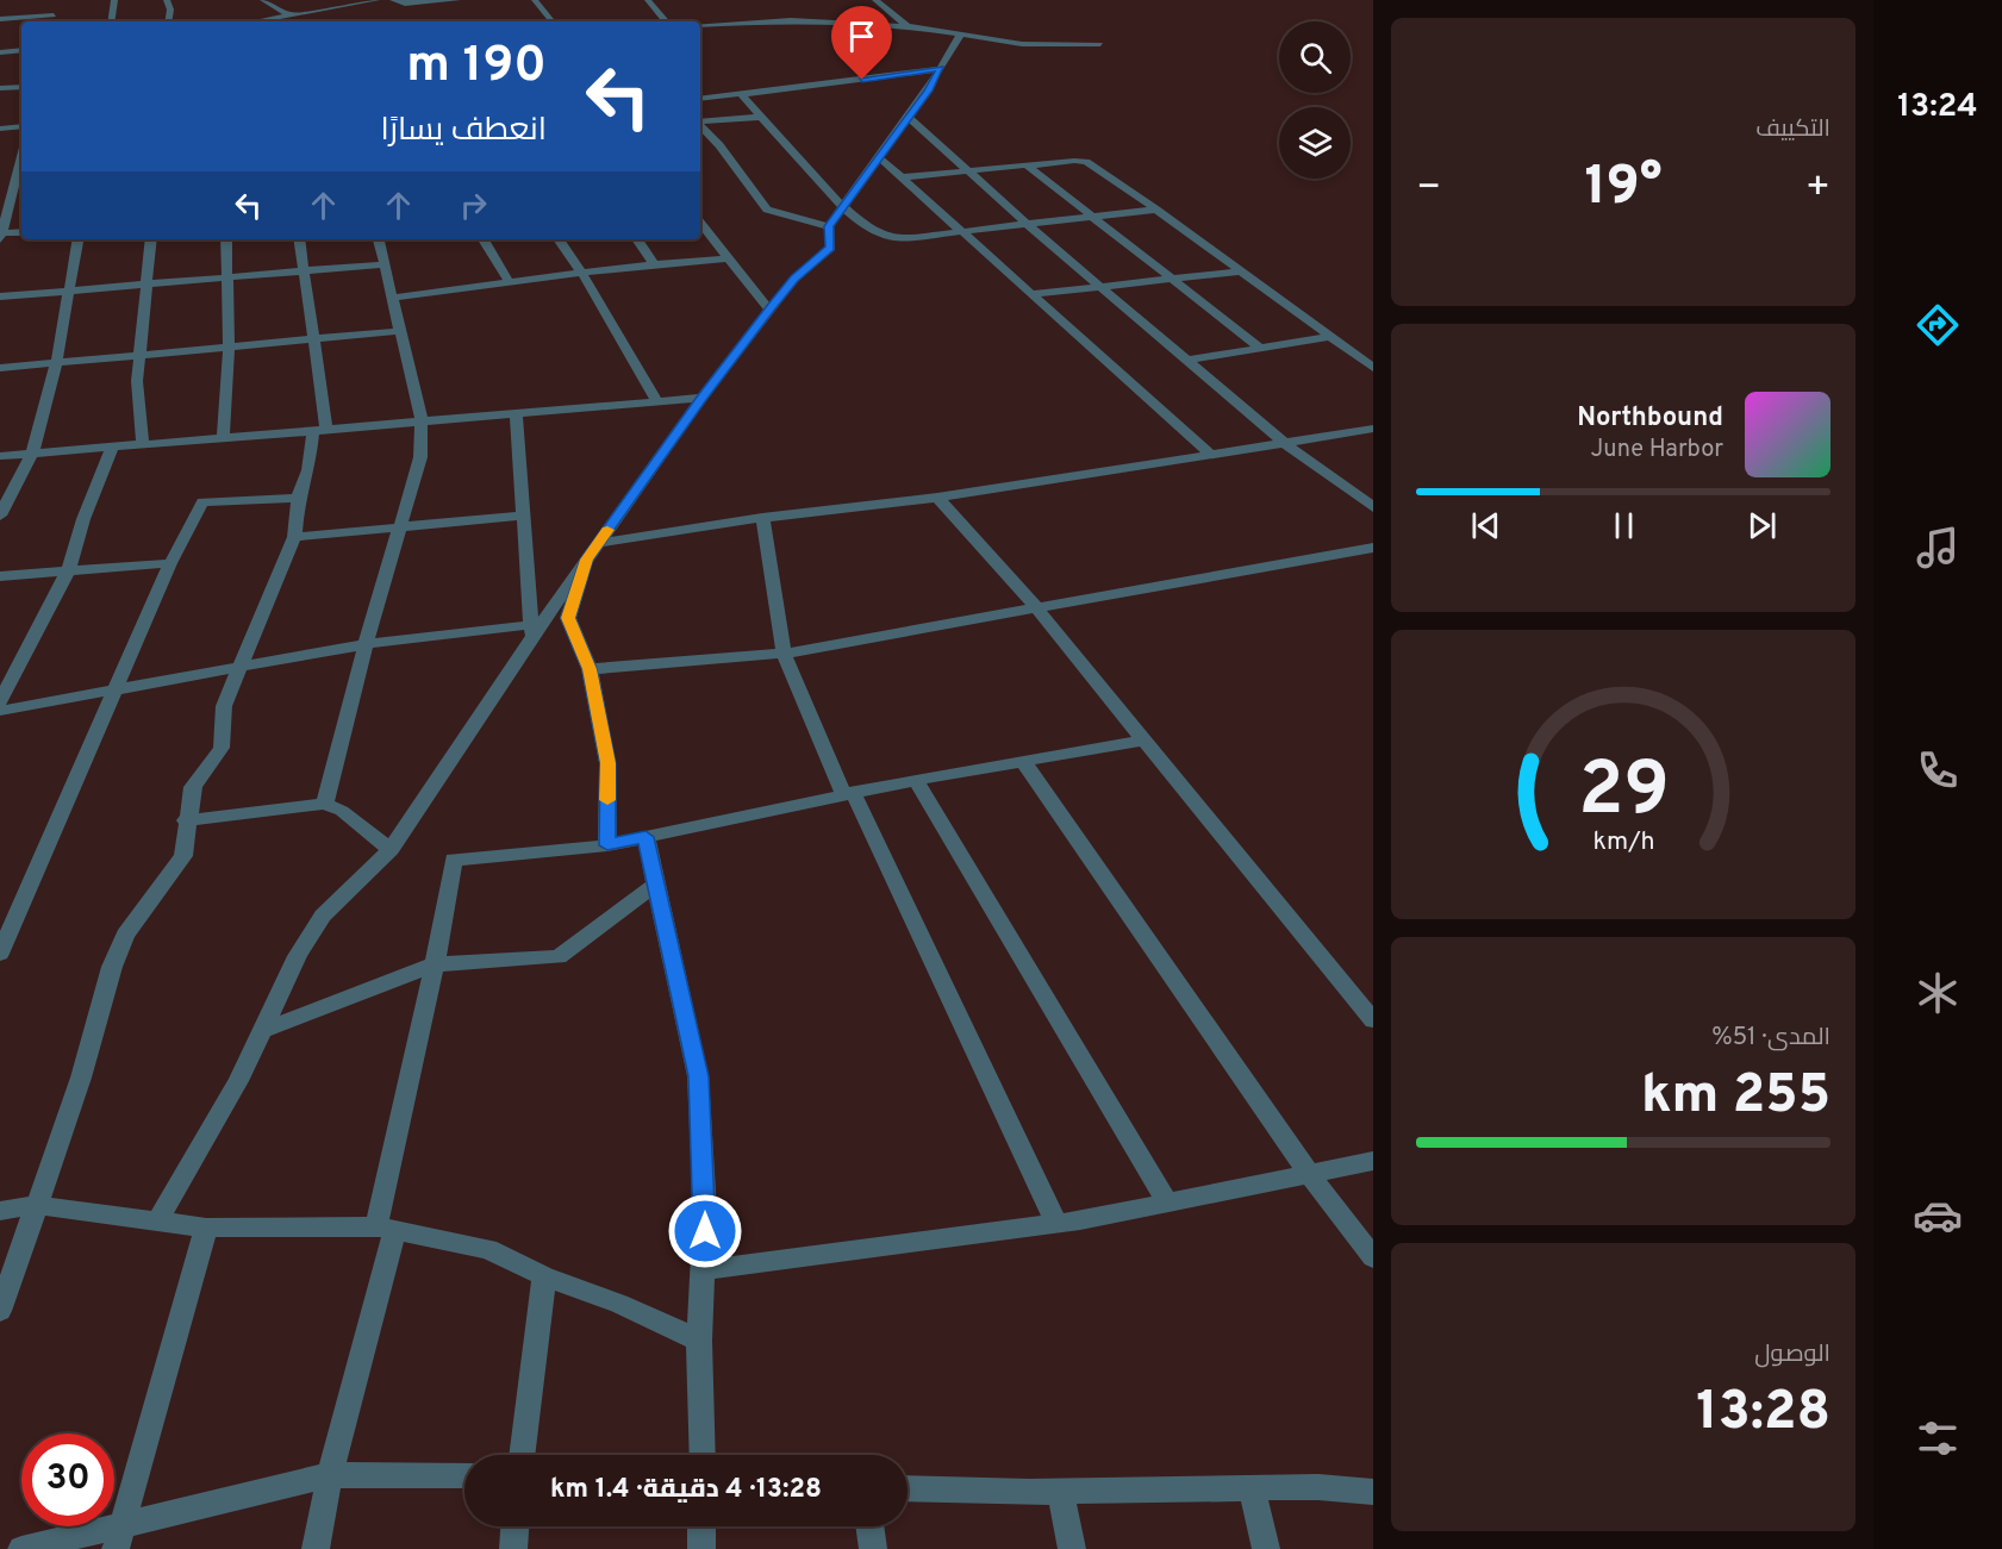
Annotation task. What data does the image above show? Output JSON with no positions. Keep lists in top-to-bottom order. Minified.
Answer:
{"page":{"tabs":"13:24","tile":["التكييف",["المدى · 51%","255 km"],["الوصول","13:28"]],"turn":["190 m","انعطف يسارًا"],"heat":["−","19°","+"],"song":["Northbound","June Harbor"],"limit":"30","trip":"13:28 · 4 دقيقة · 1.4 km","gauge":["29","km/h"]}}
